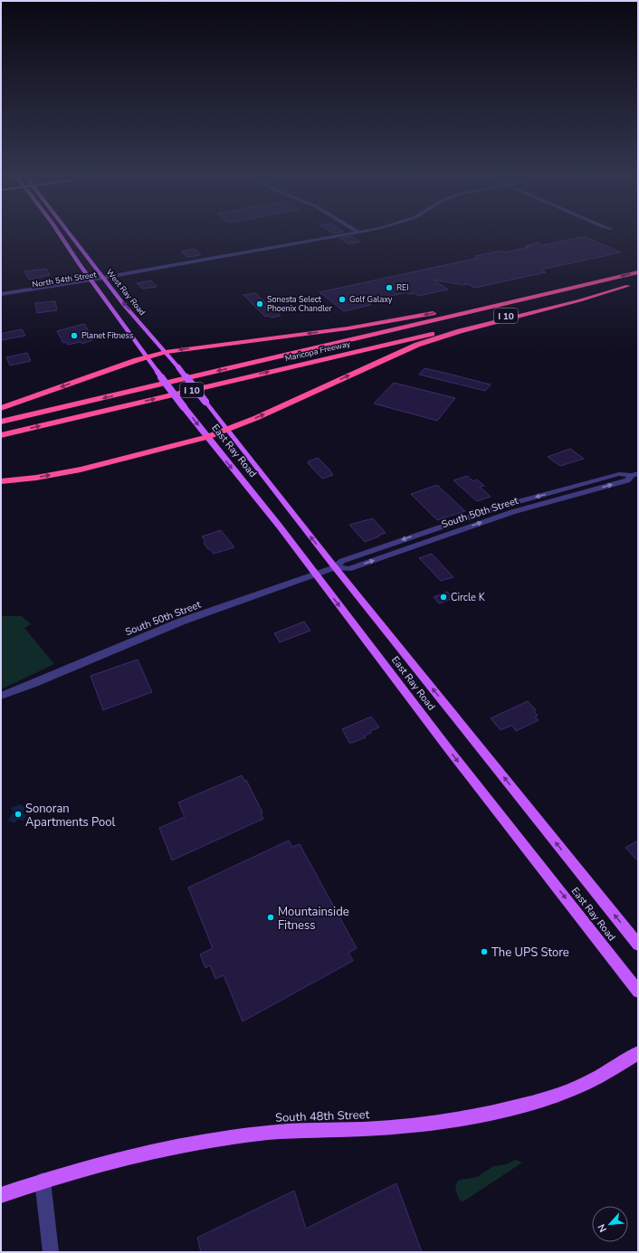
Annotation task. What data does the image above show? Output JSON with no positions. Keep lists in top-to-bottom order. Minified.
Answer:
{"streets":{"highway":["I 10","Maricopa Freeway"],"main road":["West Ray Road","East Ray Road","South 48th Street"],"street":["North 54th Street","South 50th Street"]},"crossings":[["North 54th Street","West Ray Road"],["West Ray Road","East Ray Road"],["Maricopa Freeway","East Ray Road"],["East Ray Road","South 50th Street"]],"places":["REI","Golf Galaxy","Sonesta Select Phoenix Chandler","Planet Fitness","Circle K","Sonoran Apartments Pool","Mountainside Fitness","The UPS Store"],"north":"bottom left"}
